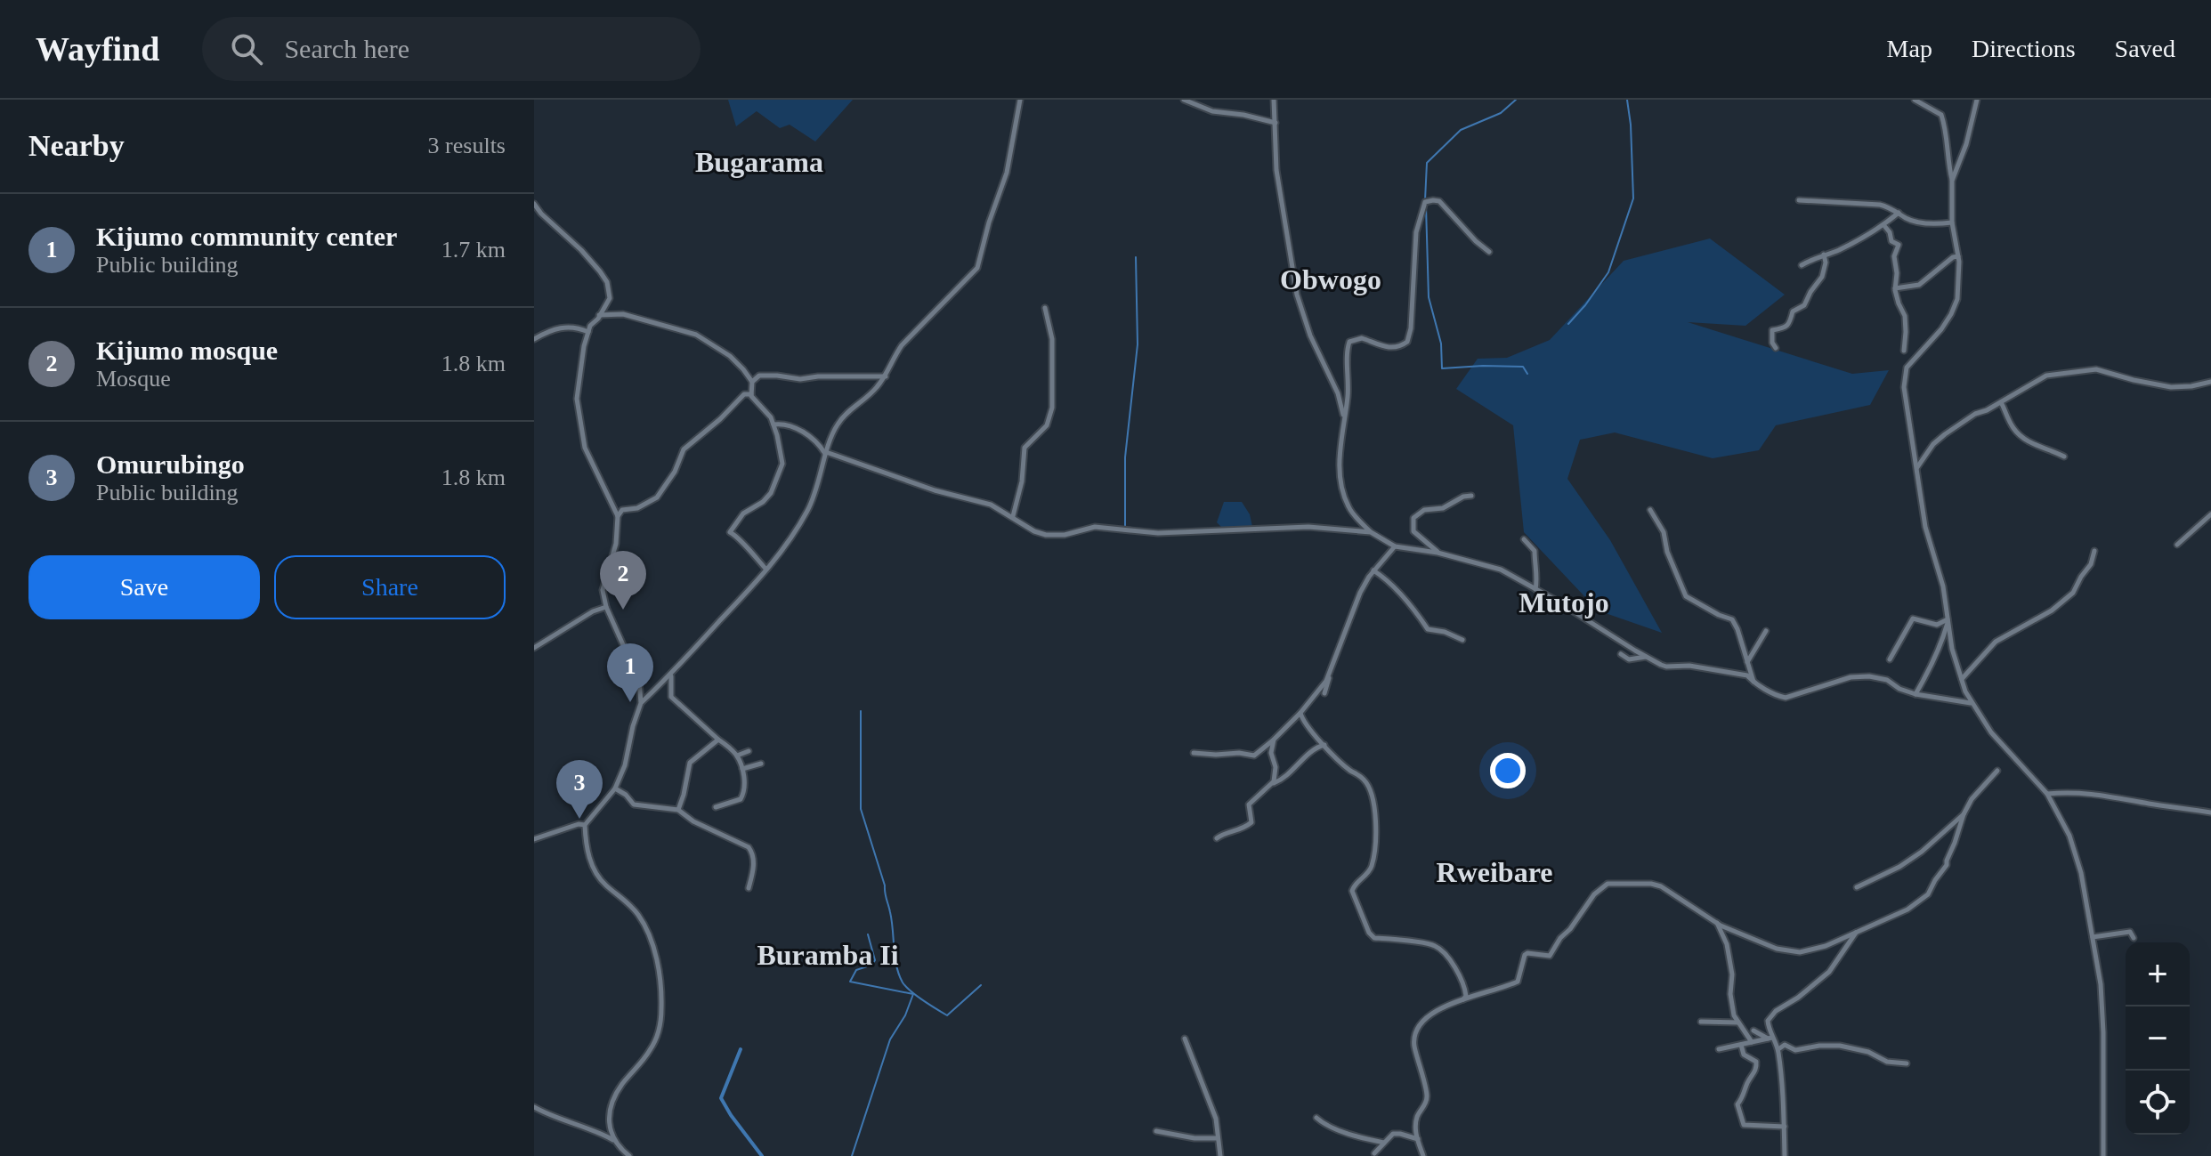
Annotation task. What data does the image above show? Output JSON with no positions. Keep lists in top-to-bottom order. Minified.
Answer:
{"districts":["Bugarama","Obwogo","Mutojo","Rweibare","Buramba Ii"],"page":{"header":"Wayfind","search":"Search here","nav":["Map","Directions","Saved"],"heading":["Nearby","3 results"],"list":[{"mark":"1","name":"Kijumo community center","note":"Public building","value":"1.7 km"},{"mark":"2","name":"Kijumo mosque","note":"Mosque","value":"1.8 km"},{"mark":"3","name":"Omurubingo","note":"Public building","value":"1.8 km"}],"buttons":["Save","Share"],"pins":["2","1","3"],"map_buttons":["+","−"]}}
